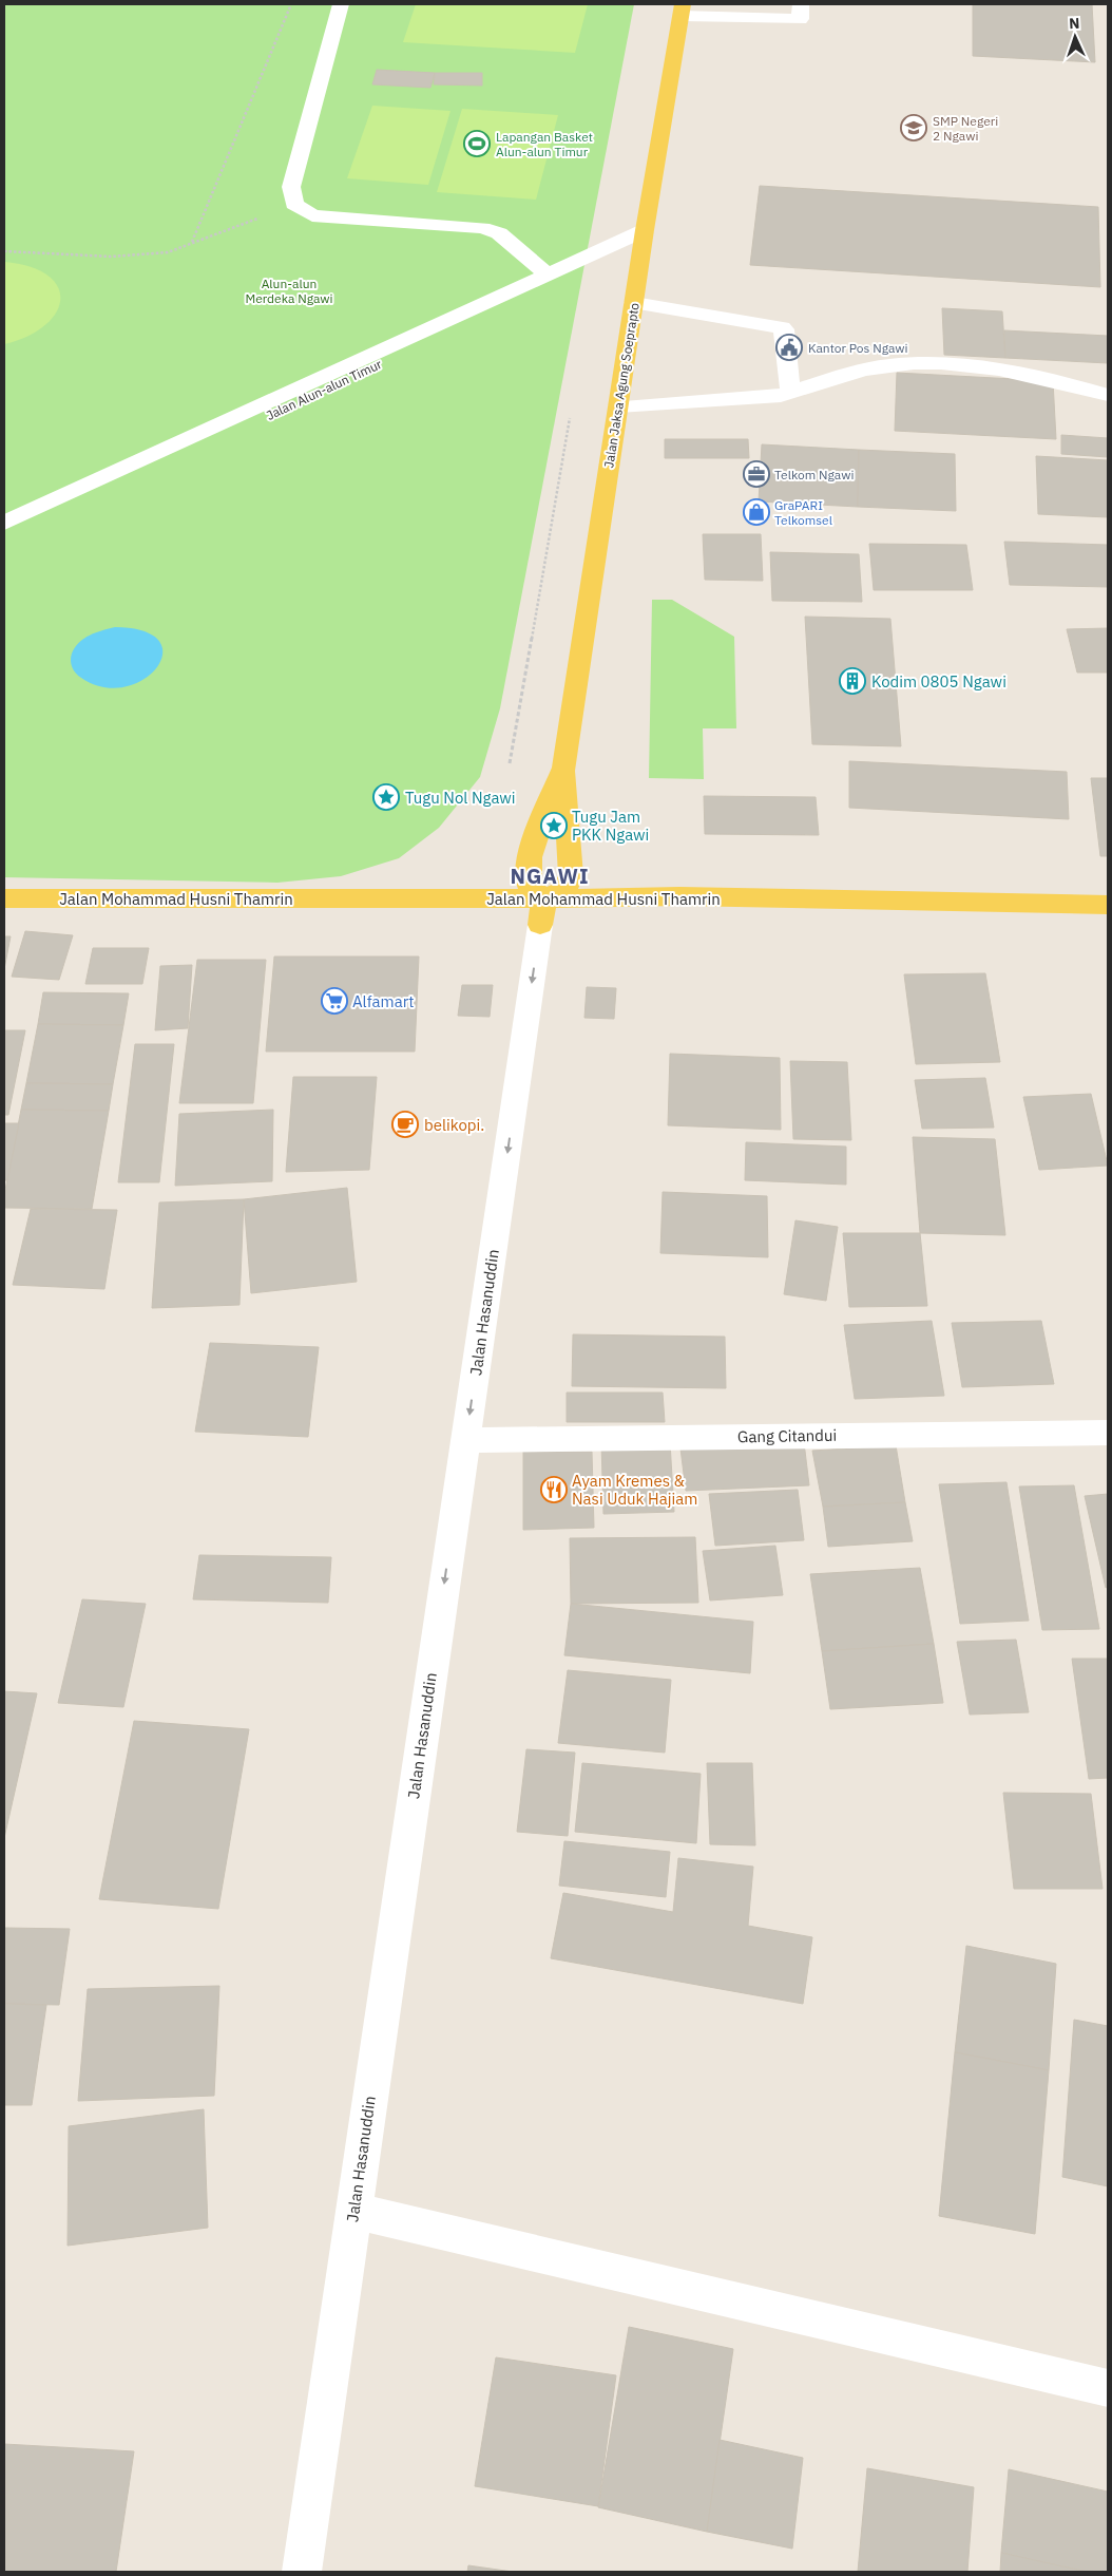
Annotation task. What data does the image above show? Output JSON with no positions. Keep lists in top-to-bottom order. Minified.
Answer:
{"streets":{"main road":["Jalan Jaksa Agung Soeprapto","Jalan Mohammad Husni Thamrin"],"street":["Jalan Alun-alun Timur","Jalan Hasanuddin","Gang Citandui"]},"crossings":[["Jalan Jaksa Agung Soeprapto","Jalan Alun-alun Timur"],["Jalan Mohammad Husni Thamrin","Jalan Hasanuddin"],["Jalan Hasanuddin","Gang Citandui"]],"one_way":["Jalan Hasanuddin"],"districts":["NGAWI"],"parks":["Alun-alun Merdeka Ngawi"],"places":{"school or university":["SMP Negeri 2 Ngawi"],"sports":["Lapangan Basket Alun-alun Timur"],"public building":["Kantor Pos Ngawi"],"office":["Telkom Ngawi"],"shop":["GraPARI Telkomsel"],"building":["Kodim 0805 Ngawi"],"place":["Tugu Nol Ngawi","Tugu Jam PKK Ngawi"],"supermarket":["Alfamart"],"cafe":["belikopi."],"restaurant":["Ayam Kremes & Nasi Uduk Hajiam"]},"north":"top"}
